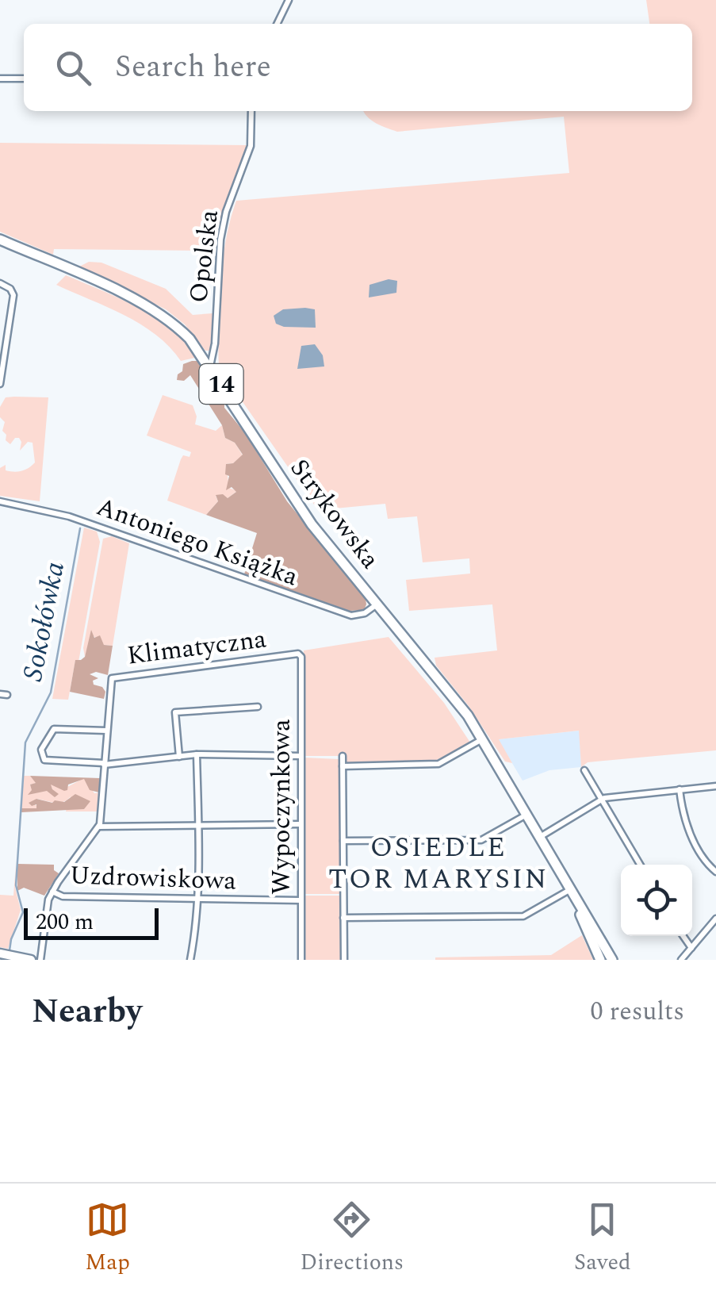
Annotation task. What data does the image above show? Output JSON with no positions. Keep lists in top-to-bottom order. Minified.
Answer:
{"streets":{"main road":["14","Strykowska"],"street":["Opolska","Antoniego Książka","Klimatyczna","Wypoczynkowa","Uzdrowiskowa"]},"crossings":[["Opolska","Strykowska"],["Strykowska","Antoniego Książka"],["Klimatyczna","Wypoczynkowa"],["Wypoczynkowa","Uzdrowiskowa"]],"districts":["OSIEDLE TOR MARYSIN"],"water":["Sokołówka"],"scale_bar":"200 m","page":{"search":"Search here","scale":"200 m","heading":["Nearby","0 results"],"nav":["Map","Directions","Saved"]}}
